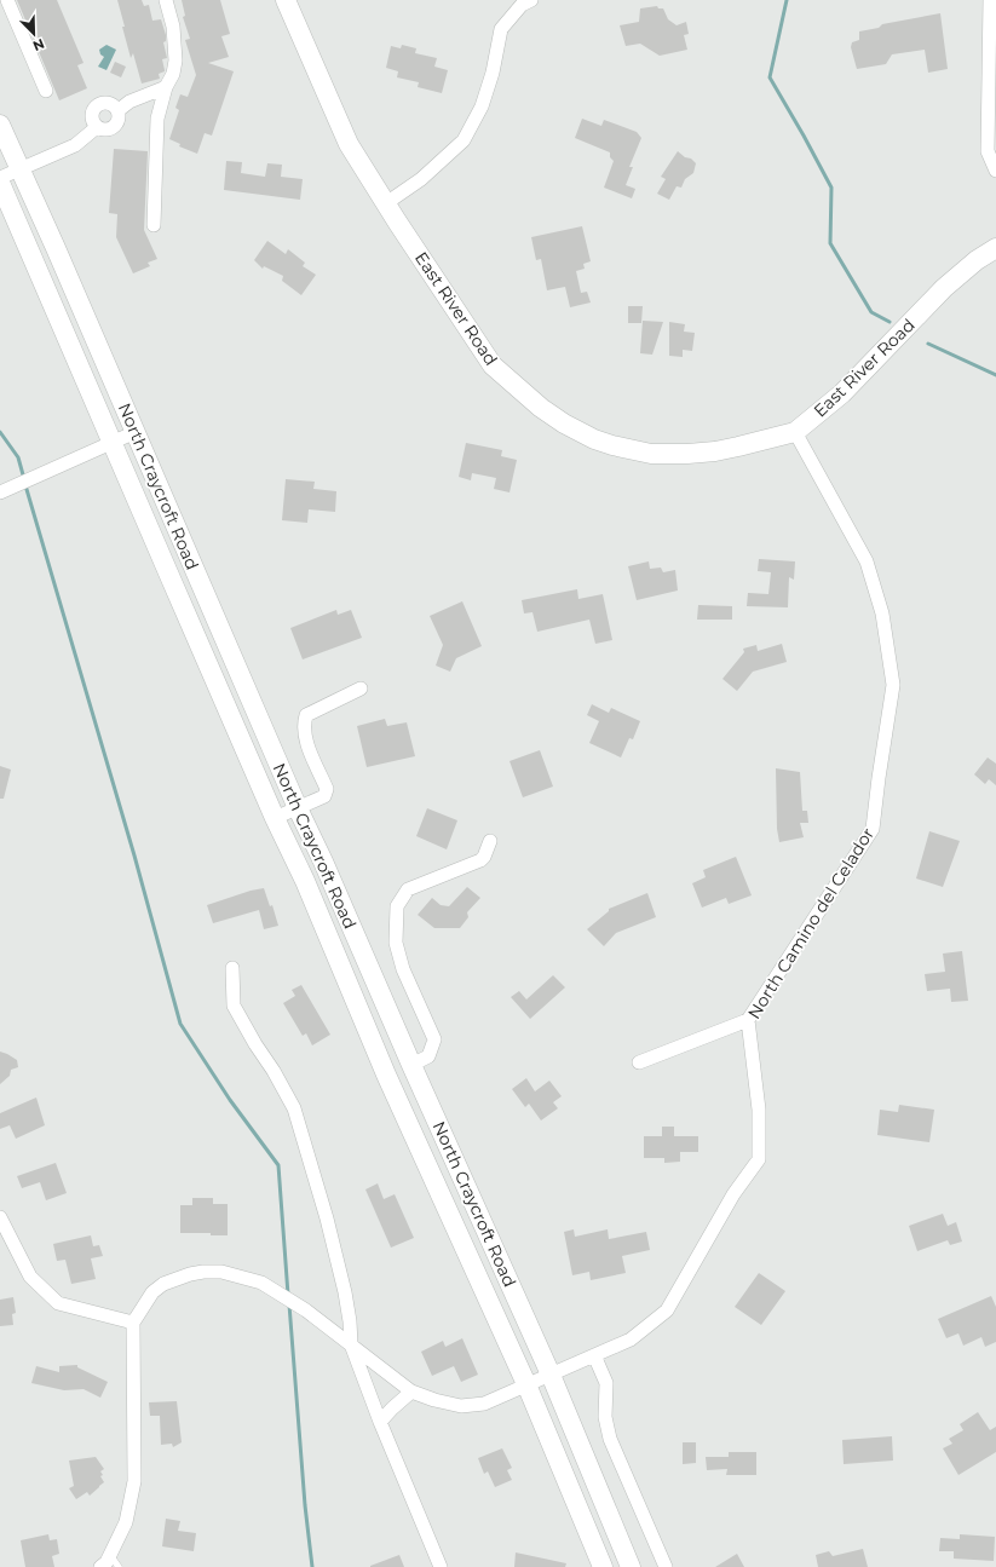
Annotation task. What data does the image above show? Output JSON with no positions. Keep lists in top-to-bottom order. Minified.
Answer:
{"streets":{"main road":["East River Road","North Craycroft Road"],"street":["North Camino del Celador"]},"crossings":[["East River Road","North Camino del Celador"],["North Craycroft Road","North Camino del Celador"]],"north":"bottom right"}
